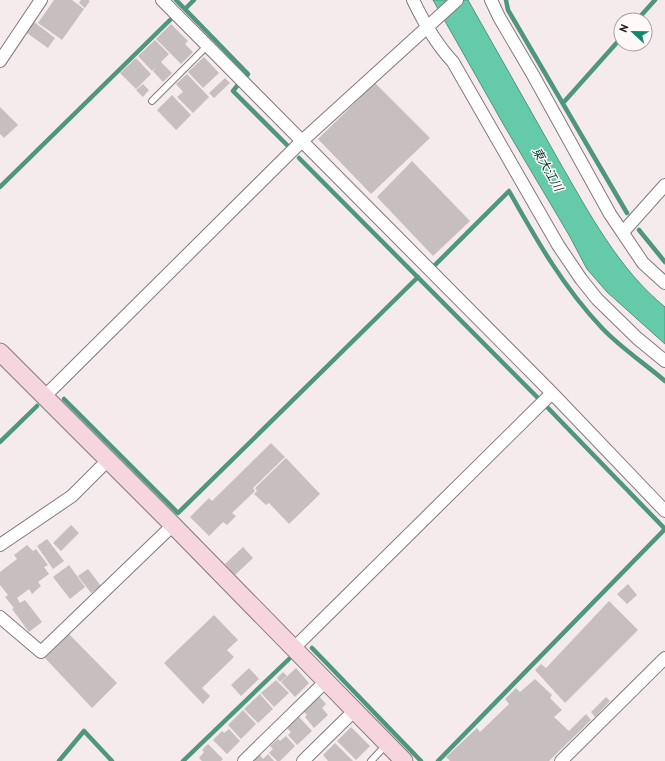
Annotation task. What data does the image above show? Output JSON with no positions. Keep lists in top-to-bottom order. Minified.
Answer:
{"water":["東大江川"],"north":"left"}
